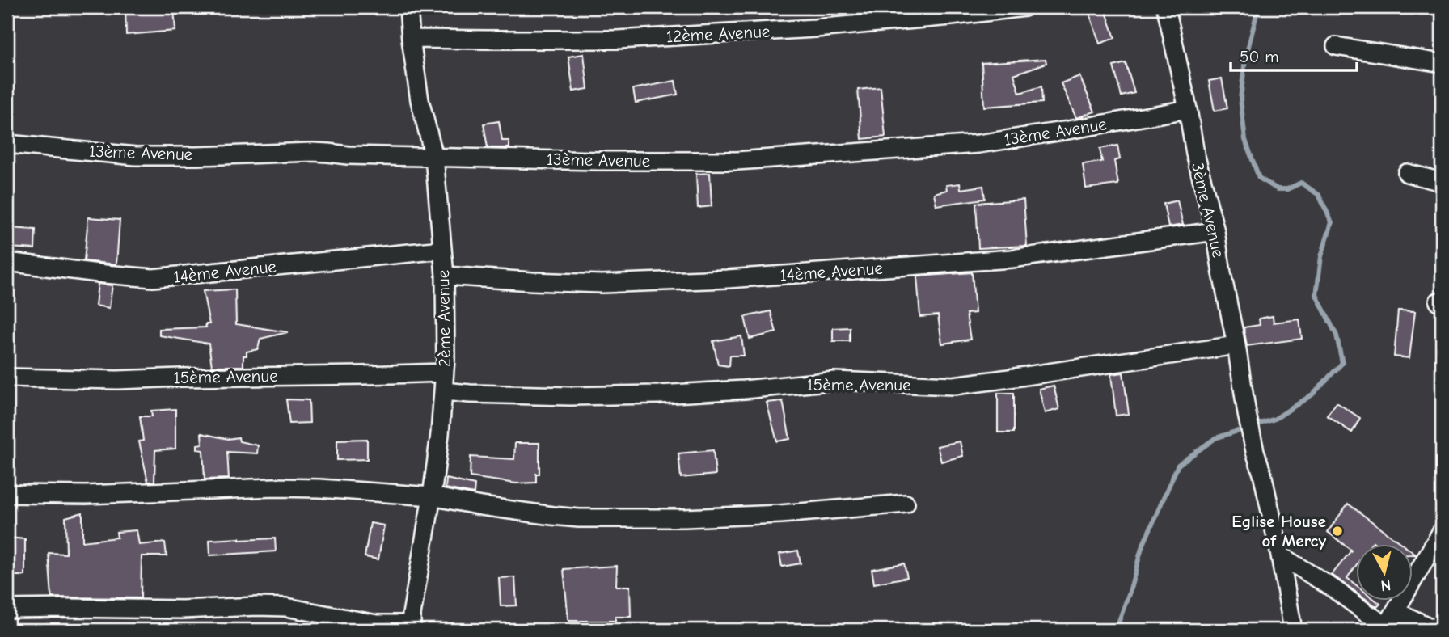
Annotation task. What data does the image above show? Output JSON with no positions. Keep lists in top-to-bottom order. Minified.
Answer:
{"streets":{"street":["12ème Avenue","13ème Avenue","3ème Avenue","14ème Avenue","2ème Avenue","15ème Avenue"]},"crossings":[["12ème Avenue","2ème Avenue"],["13ème Avenue","3ème Avenue"],["13ème Avenue","2ème Avenue"],["3ème Avenue","14ème Avenue"],["3ème Avenue","15ème Avenue"],["14ème Avenue","2ème Avenue"],["2ème Avenue","15ème Avenue"]],"places":["Eglise House of Mercy"],"scale_bar":"50 m","north":"bottom"}
